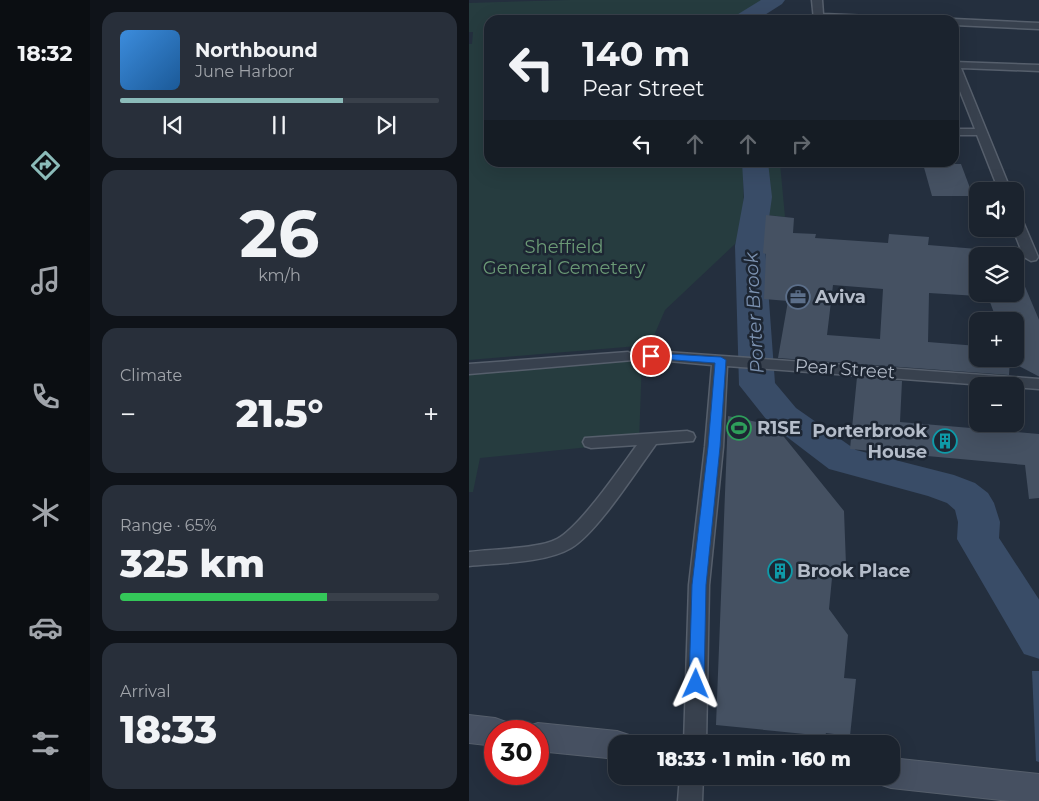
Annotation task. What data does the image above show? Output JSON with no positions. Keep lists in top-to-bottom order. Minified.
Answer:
{"streets":{"street":["Pear Street"]},"water":["Porter Brook"],"parks":["Sheffield General Cemetery"],"places":{"office":["Aviva"],"sports":["R1SE"],"building":["Porterbrook House","Brook Place"]},"page":{"tabs":"18:32","turn":["140 m","Pear Street"],"song":["Northbound","June Harbor"],"tile":[["26","km/h"],"Climate",["Range · 65%","325 km"],["Arrival","18:33"]],"map_buttons":["+","−"],"heat":["−","21.5°","+"],"limit":"30","trip":"18:33 · 1 min · 160 m"}}
